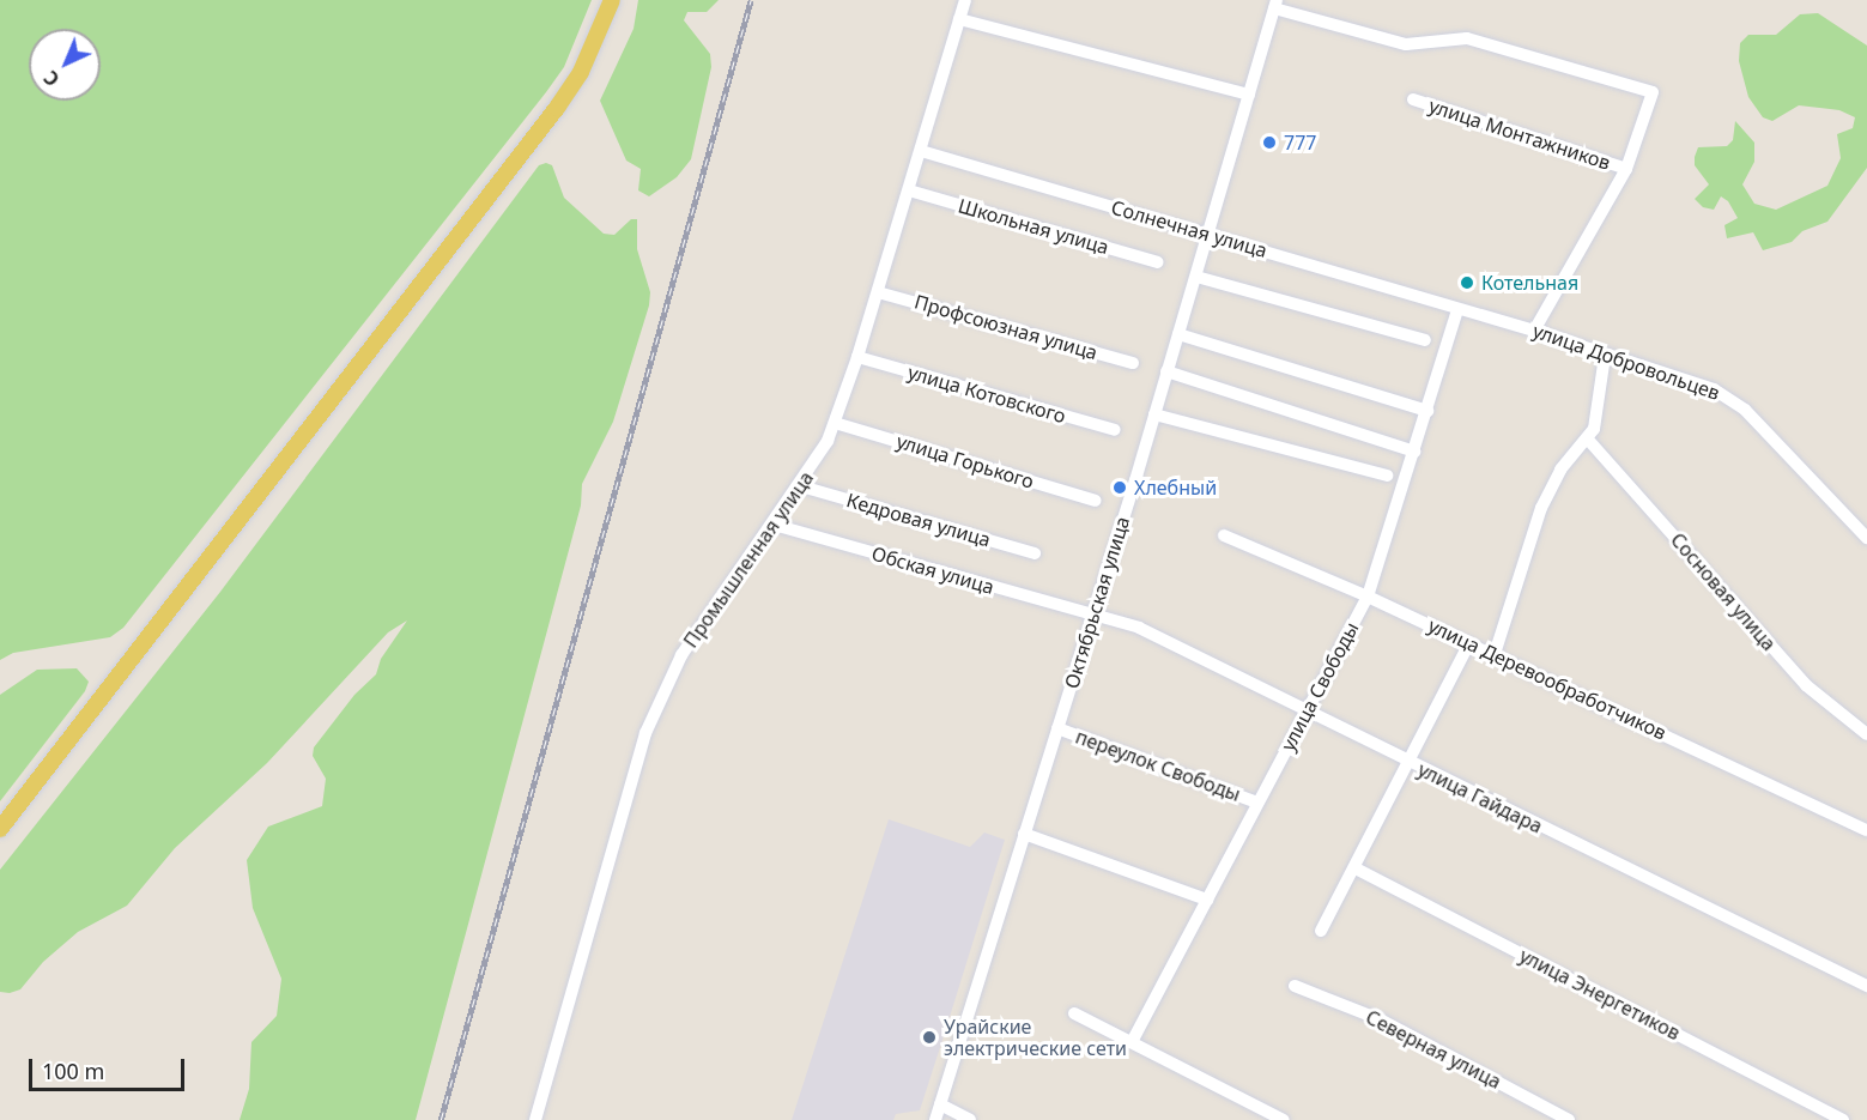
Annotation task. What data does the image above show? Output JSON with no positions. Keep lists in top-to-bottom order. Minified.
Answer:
{"streets":{"street":["улица Монтажников","Школьная улица","Солнечная улица","Профсоюзная улица","улица Добровольцев","улица Котовского","улица Горького","Кедровая улица","Промышленная улица","Обская улица","Сосновая улица","Октябрьская улица","улица Деревообработчиков","улица Свободы","переулок Свободы","улица Гайдара","улица Энергетиков","Северная улица"]},"crossings":[["улица Монтажников","улица Добровольцев"],["улица Монтажников","Октябрьская улица"],["Школьная улица","Промышленная улица"],["Солнечная улица","улица Добровольцев"],["Солнечная улица","Промышленная улица"],["Солнечная улица","Октябрьская улица"],["Солнечная улица","улица Свободы"],["Профсоюзная улица","Промышленная улица"],["улица Добровольцев","улица Свободы"],["улица Котовского","Промышленная улица"],["улица Горького","Промышленная улица"],["Кедровая улица","Промышленная улица"],["Промышленная улица","Обская улица"],["Обская улица","Октябрьская улица"],["Обская улица","улица Гайдара"],["Октябрьская улица","переулок Свободы"],["Октябрьская улица","улица Гайдара"],["улица Деревообработчиков","улица Свободы"],["улица Свободы","переулок Свободы"],["улица Свободы","улица Гайдара"]],"places":["777","Котельная","Хлебный","Урайские электрические сети"],"scale_bar":"100 m","north":"bottom left"}
